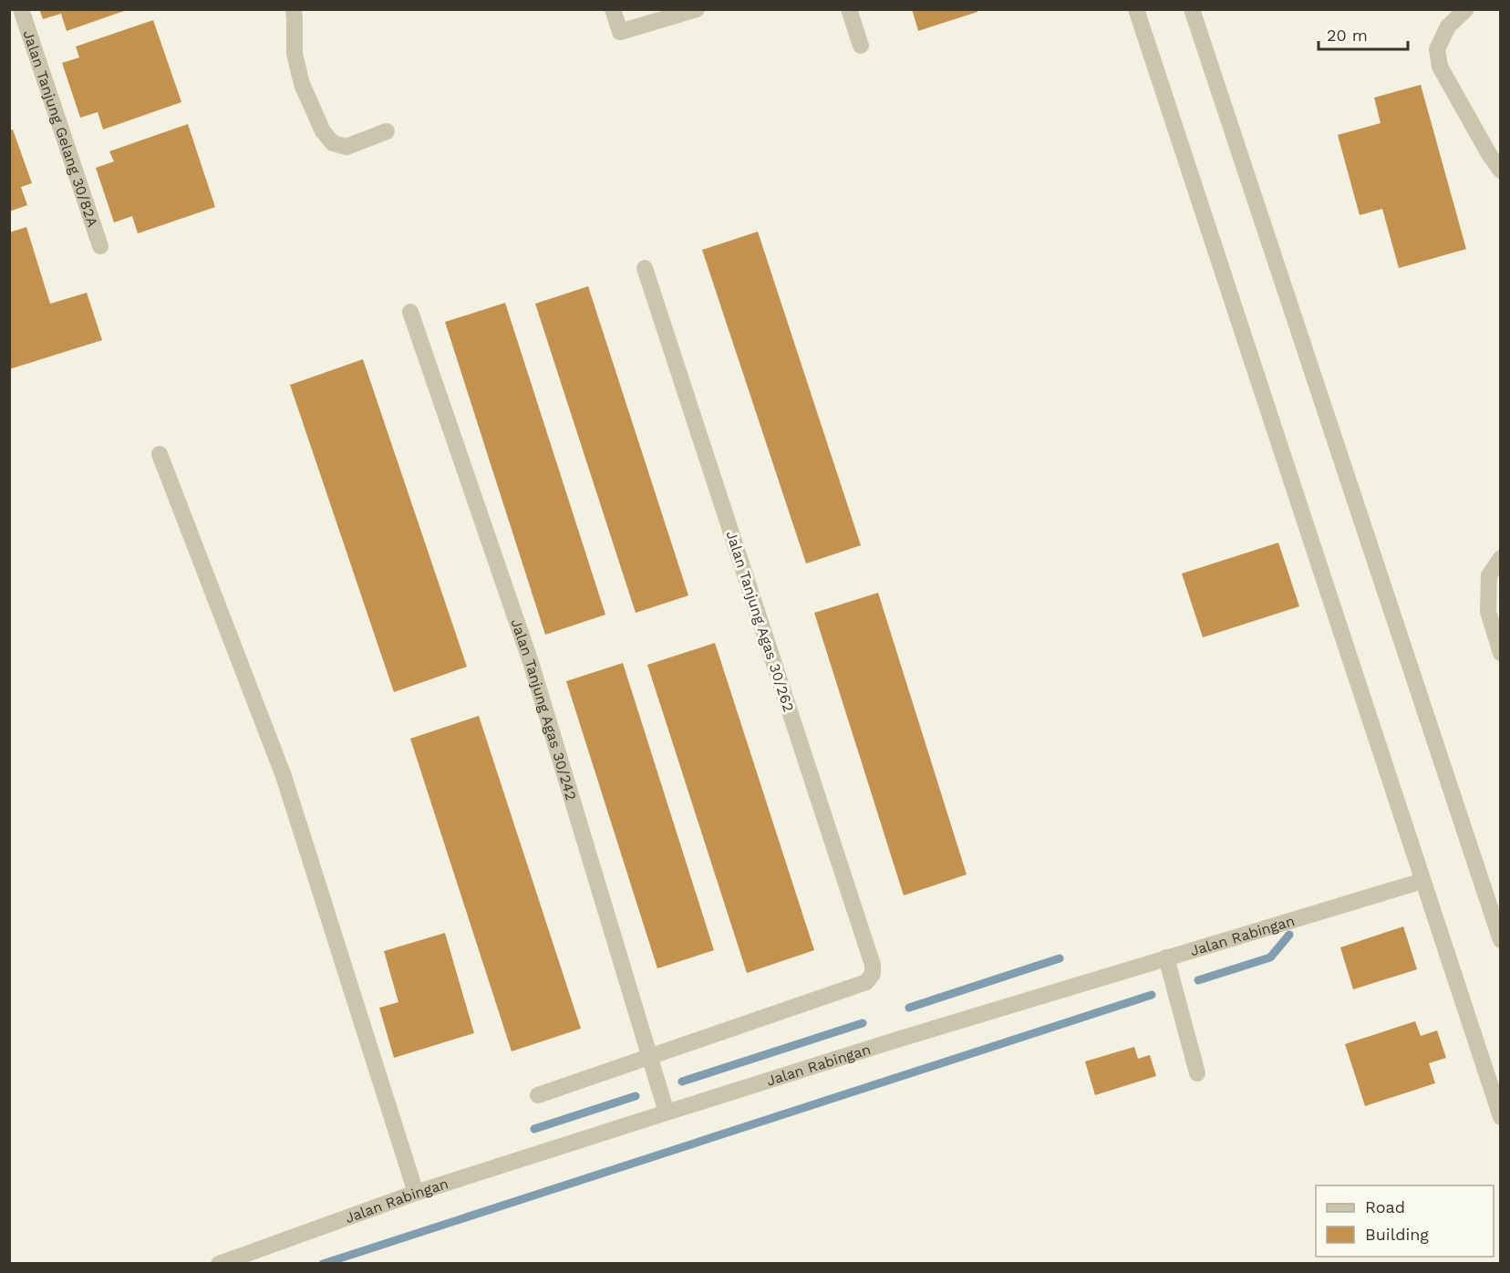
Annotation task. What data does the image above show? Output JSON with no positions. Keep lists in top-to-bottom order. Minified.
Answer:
{"streets":{"street":["Jalan Tanjung Gelang 30/82A","Jalan Tanjung Agas 30/262","Jalan Tanjung Agas 30/242","Jalan Rabingan"]},"crossings":[["Jalan Tanjung Agas 30/262","Jalan Tanjung Agas 30/242"],["Jalan Tanjung Agas 30/242","Jalan Rabingan"]],"legend":["Road","Building"],"scale_bar":"20 m"}
